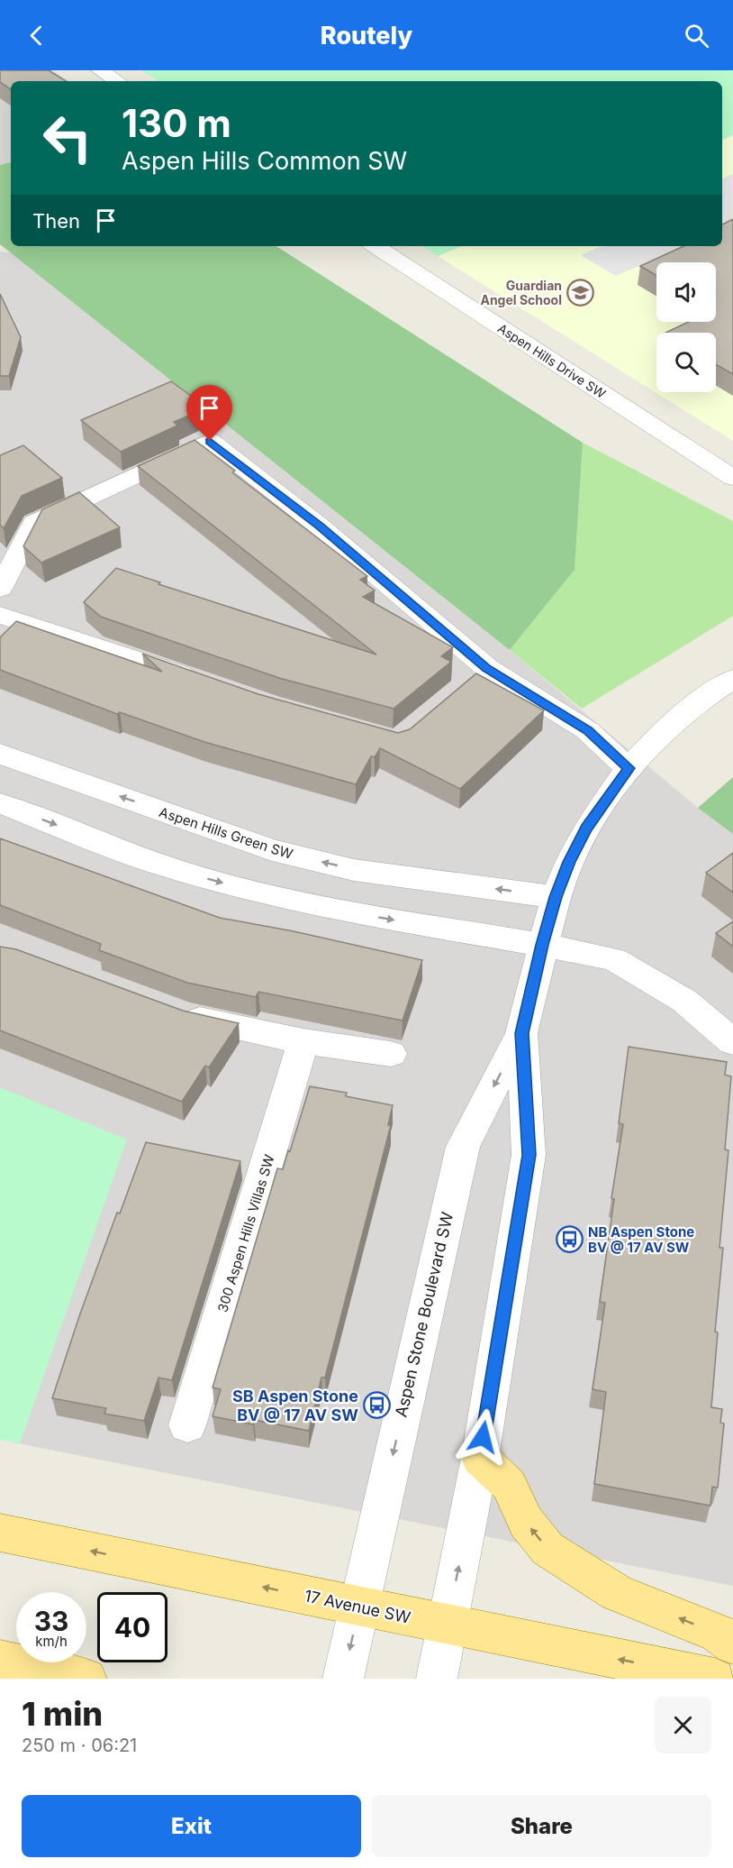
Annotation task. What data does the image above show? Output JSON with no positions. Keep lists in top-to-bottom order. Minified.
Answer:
{"streets":{"main road":["17 Avenue SW"],"street":["Aspen Hills Drive SW","Aspen Hills Green SW","300 Aspen Hills Villas SW","Aspen Stone Boulevard SW"]},"crossings":[["Aspen Hills Green SW","Aspen Stone Boulevard SW"],["Aspen Stone Boulevard SW","17 Avenue SW"]],"one_way":["17 Avenue SW"],"places":{"school or university":["Guardian Angel School"],"bus stop":["NB Aspen Stone BV @ 17 AV SW","SB Aspen Stone BV @ 17 AV SW"]},"page":{"header":"Routely","turn":["130 m","Aspen Hills Common SW"],"then":"Then","speed":"33 km/h","limit":"40","heading":["1 min","250 m · 06:21"],"buttons":["Exit","Share"]}}
